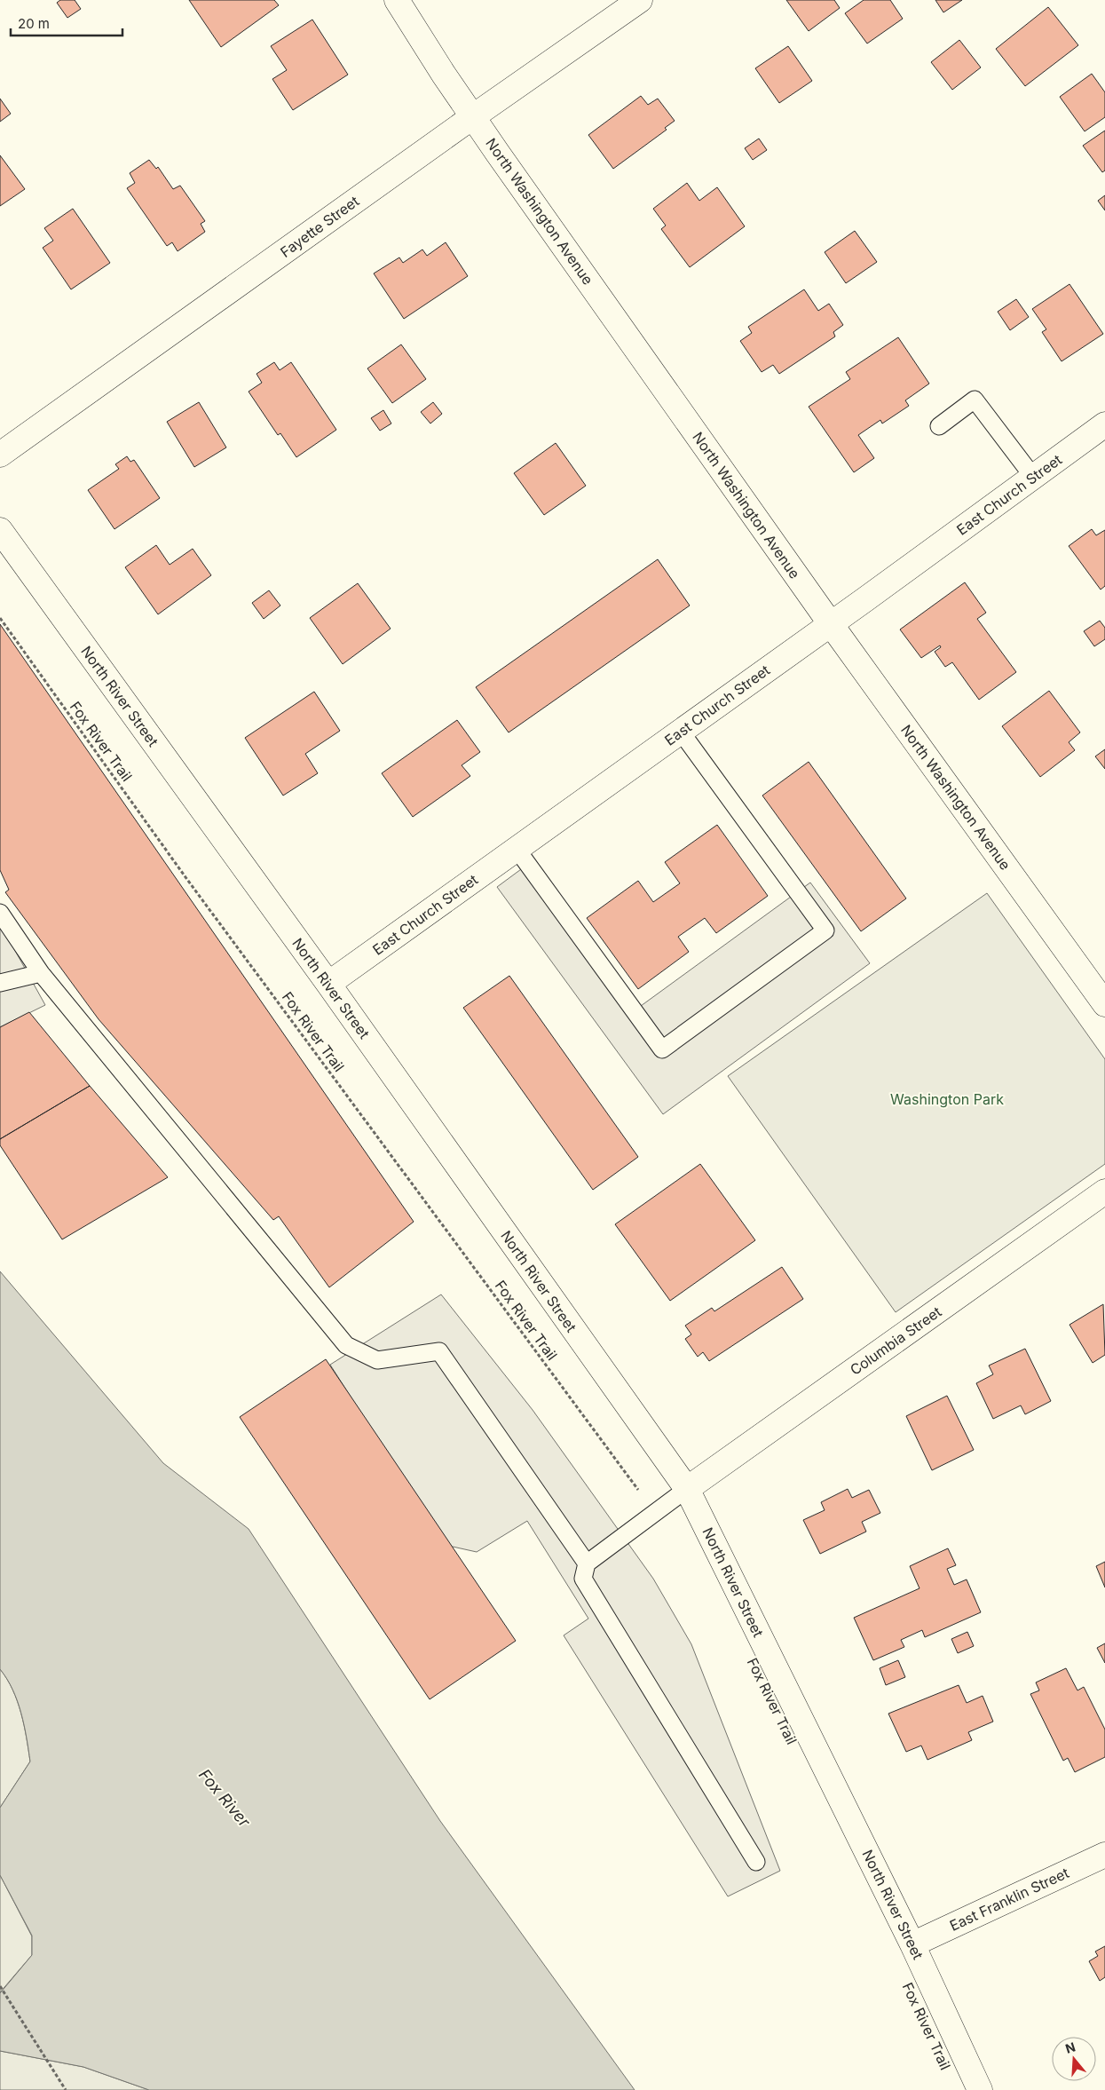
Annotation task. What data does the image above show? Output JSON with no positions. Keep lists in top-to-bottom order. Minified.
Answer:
{"streets":{"street":["North Washington Avenue","Fayette Street","East Church Street","North River Street","Columbia Street","East Franklin Street"],"path":["Fox River Trail"]},"crossings":[["North Washington Avenue","Fayette Street"],["North Washington Avenue","East Church Street"],["East Church Street","North River Street"],["North River Street","Columbia Street"],["North River Street","East Franklin Street"]],"water":["Fox River"],"parks":["Washington Park"],"scale_bar":"20 m","north":"top"}
